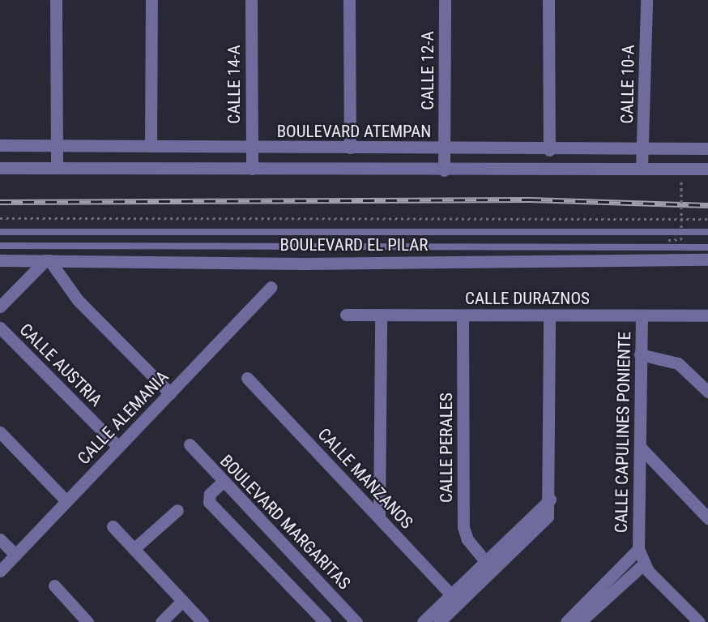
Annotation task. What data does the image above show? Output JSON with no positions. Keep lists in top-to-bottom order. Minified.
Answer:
{"streets":{"street":["CALLE 12-A","CALLE 14-A","CALLE 10-A","BOULEVARD ATEMPAN","BOULEVARD EL PILAR","CALLE DURAZNOS","CALLE AUSTRIA","CALLE ALEMANIA","CALLE CAPULINES PONIENTE","CALLE PERALES","CALLE MANZANOS","BOULEVARD MARGARITAS"]},"crossings":[["CALLE 12-A","BOULEVARD ATEMPAN"],["CALLE 14-A","BOULEVARD ATEMPAN"],["CALLE 10-A","BOULEVARD ATEMPAN"],["CALLE DURAZNOS","CALLE CAPULINES PONIENTE"],["CALLE DURAZNOS","CALLE PERALES"],["CALLE AUSTRIA","CALLE ALEMANIA"]]}
